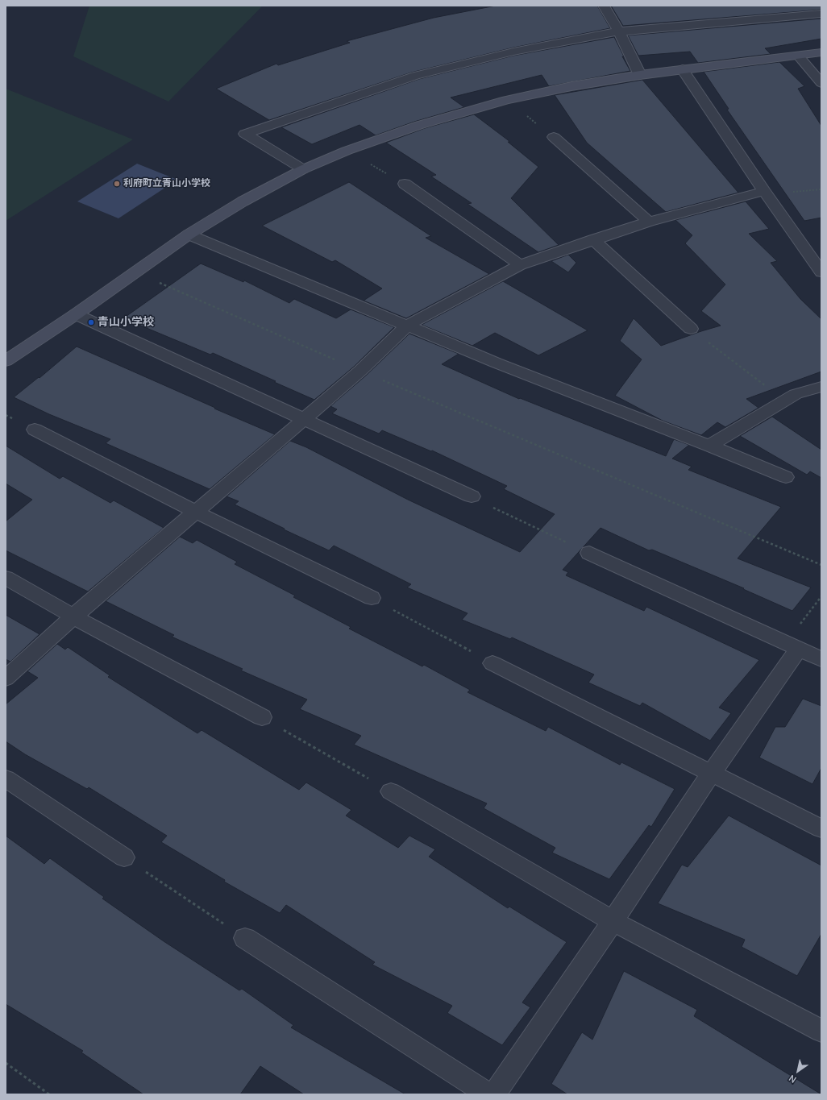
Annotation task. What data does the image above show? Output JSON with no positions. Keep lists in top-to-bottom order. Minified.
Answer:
{"places":["利府町立青山小学校","青山小学校"],"north":"bottom left"}
